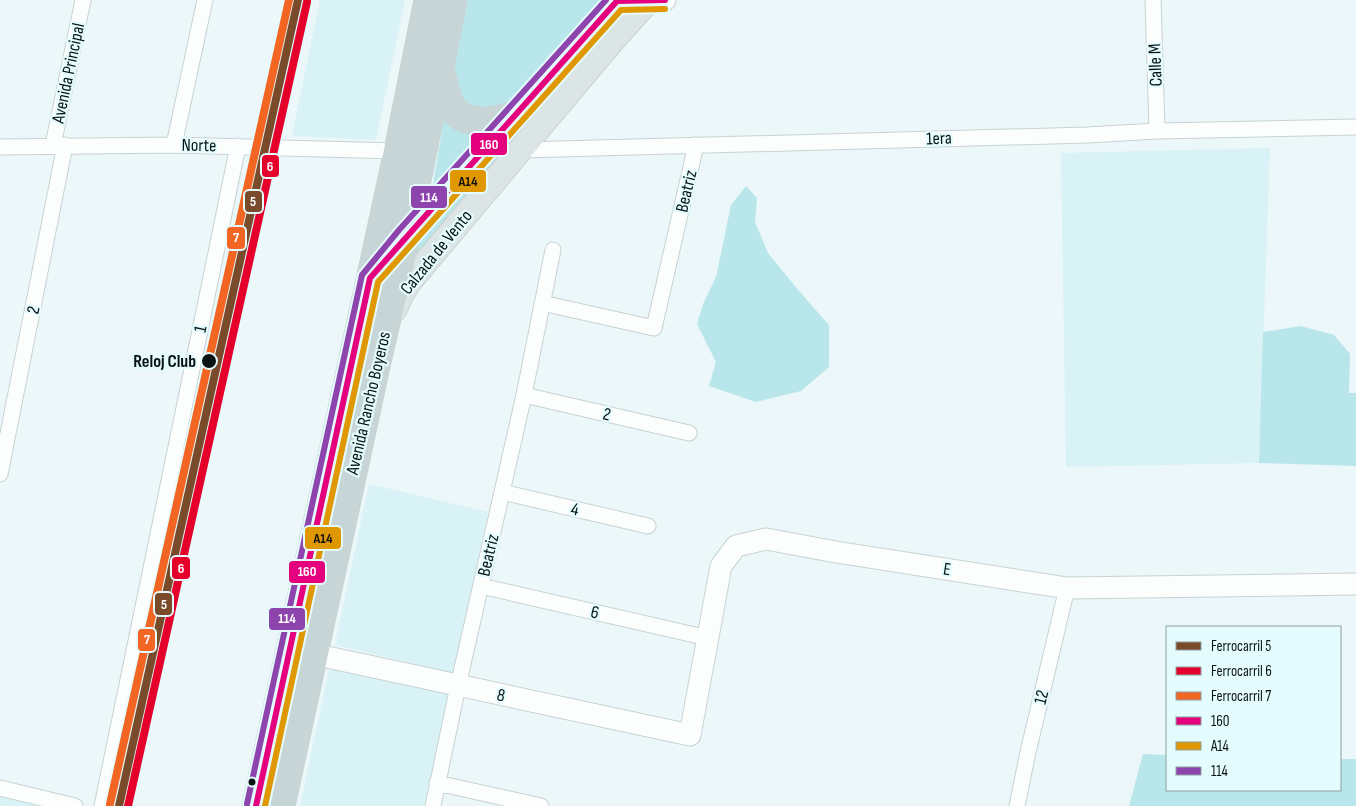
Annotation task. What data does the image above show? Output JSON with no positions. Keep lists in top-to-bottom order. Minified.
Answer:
{"streets":{"highway":["Avenida Rancho Boyeros"],"main road":["Calzada de Vento"],"street":["Calle M","Avenida Principal","1era","Norte","Beatriz","2","1","4","E","6","8","12"]},"crossings":[["Calle M","1era"],["Avenida Principal","Norte"],["Avenida Principal","2"],["1era","Beatriz"],["1era","Calzada de Vento"],["Norte","2"],["Norte","1"],["Norte","Avenida Rancho Boyeros"],["Beatriz","2"],["Beatriz","4"],["Beatriz","6"],["Beatriz","8"],["Calzada de Vento","Avenida Rancho Boyeros"],["Avenida Rancho Boyeros","8"],["E","6"],["E","8"],["E","12"]],"places":["Reloj Club"],"lines":["rail line 5","rail line 7","transit line 160","transit line 114","rail line 6","transit line A14"],"legend":["Ferrocarril 5","Ferrocarril 6","Ferrocarril 7","160","A14","114"]}
